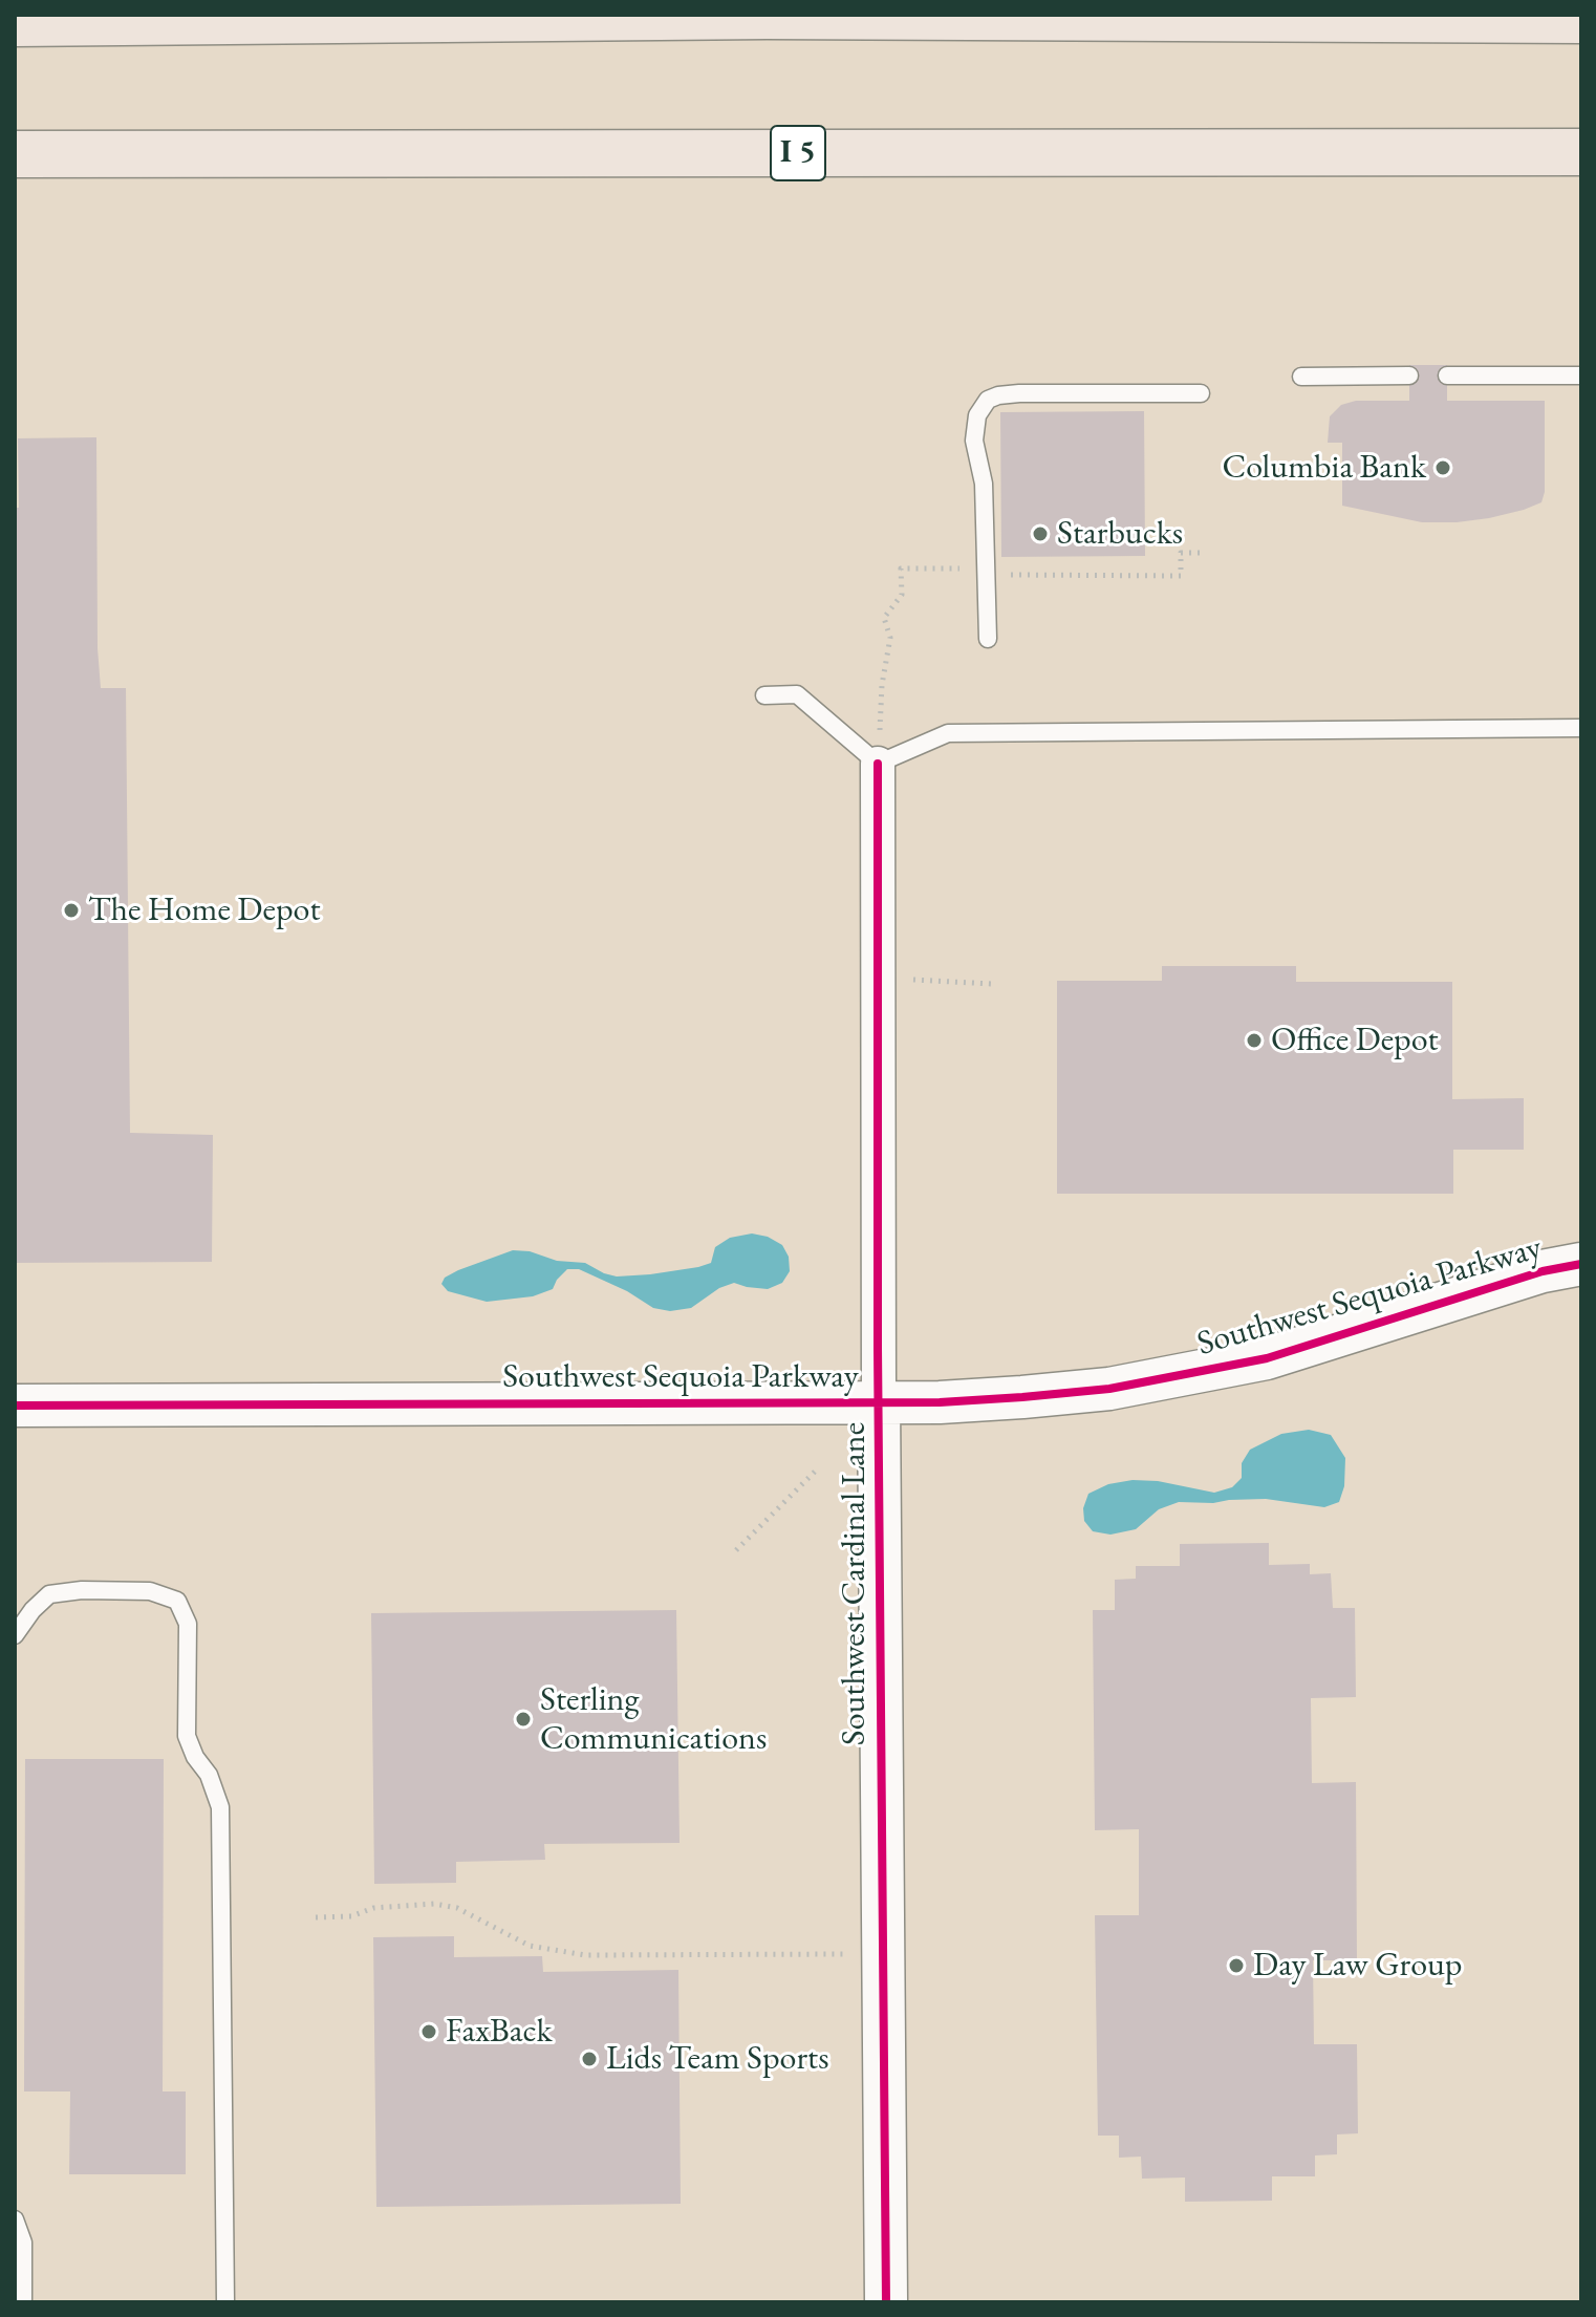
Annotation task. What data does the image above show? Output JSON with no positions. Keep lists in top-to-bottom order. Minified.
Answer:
{"streets":{"highway":["I 5"],"street":["Southwest Sequoia Parkway","Southwest Cardinal Lane"]},"crossings":[["Southwest Sequoia Parkway","Southwest Cardinal Lane"]],"places":["Columbia Bank","Starbucks","The Home Depot","Office Depot","Sterling Communications","Day Law Group","FaxBack","Lids Team Sports"]}
